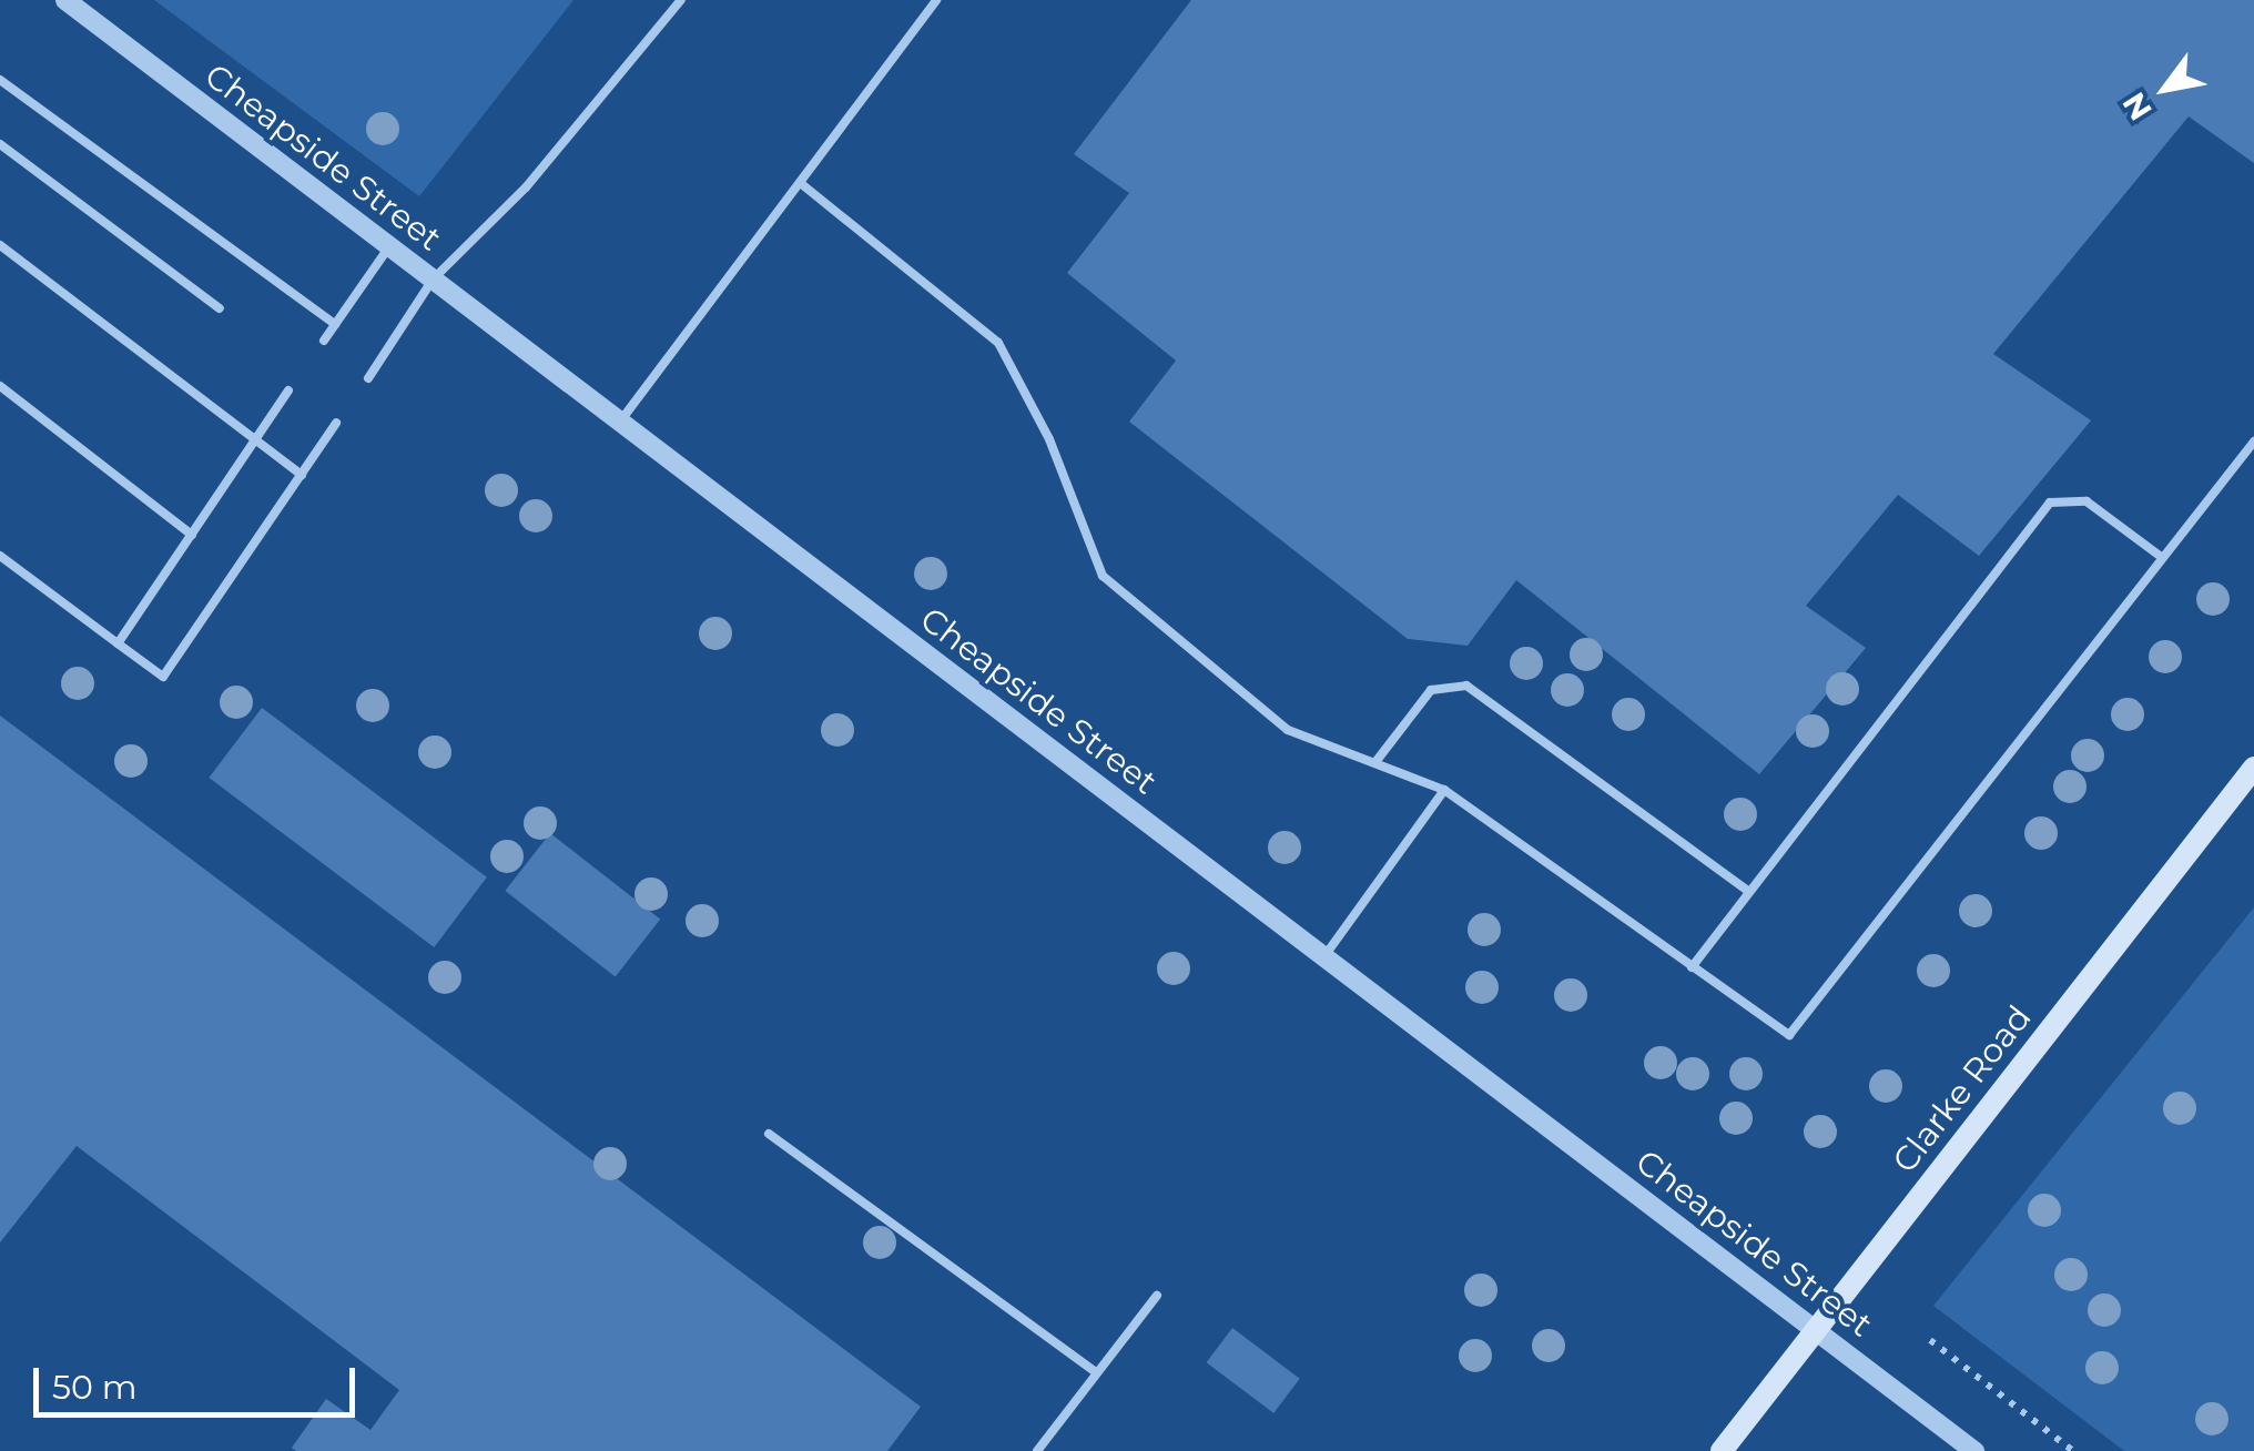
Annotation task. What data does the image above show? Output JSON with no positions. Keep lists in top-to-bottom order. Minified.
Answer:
{"streets":{"main road":["Clarke Road"],"street":["Cheapside Street"]},"crossings":[["Cheapside Street","Clarke Road"]],"scale_bar":"50 m","north":"bottom left"}
